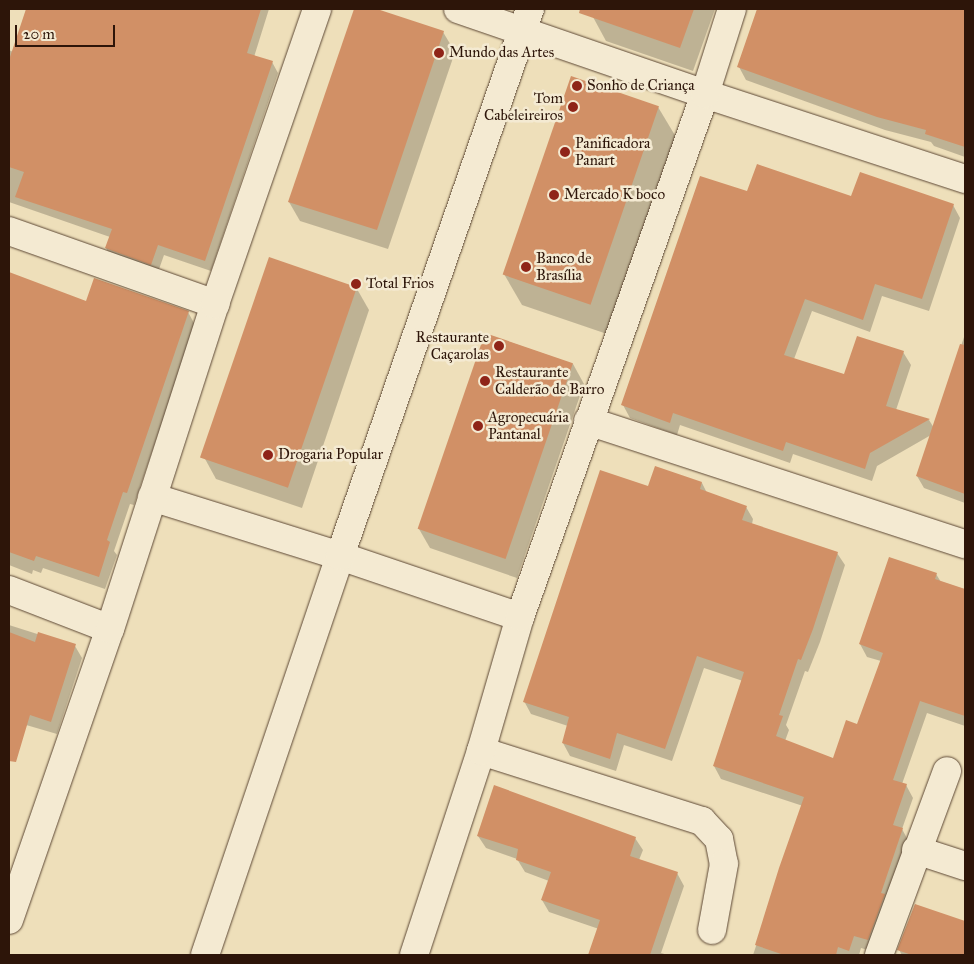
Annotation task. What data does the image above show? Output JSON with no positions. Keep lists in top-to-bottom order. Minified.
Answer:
{"places":["Mundo das Artes","Sonho de Criança","Tom Cabeleireiros","Panificadora Panart","Mercado K boco","Banco de Brasília","Total Frios","Restaurante Caçarolas","Restaurante Calderão de Barro","Agropecuária Pantanal","Drogaria Popular"],"scale_bar":"20 m"}
